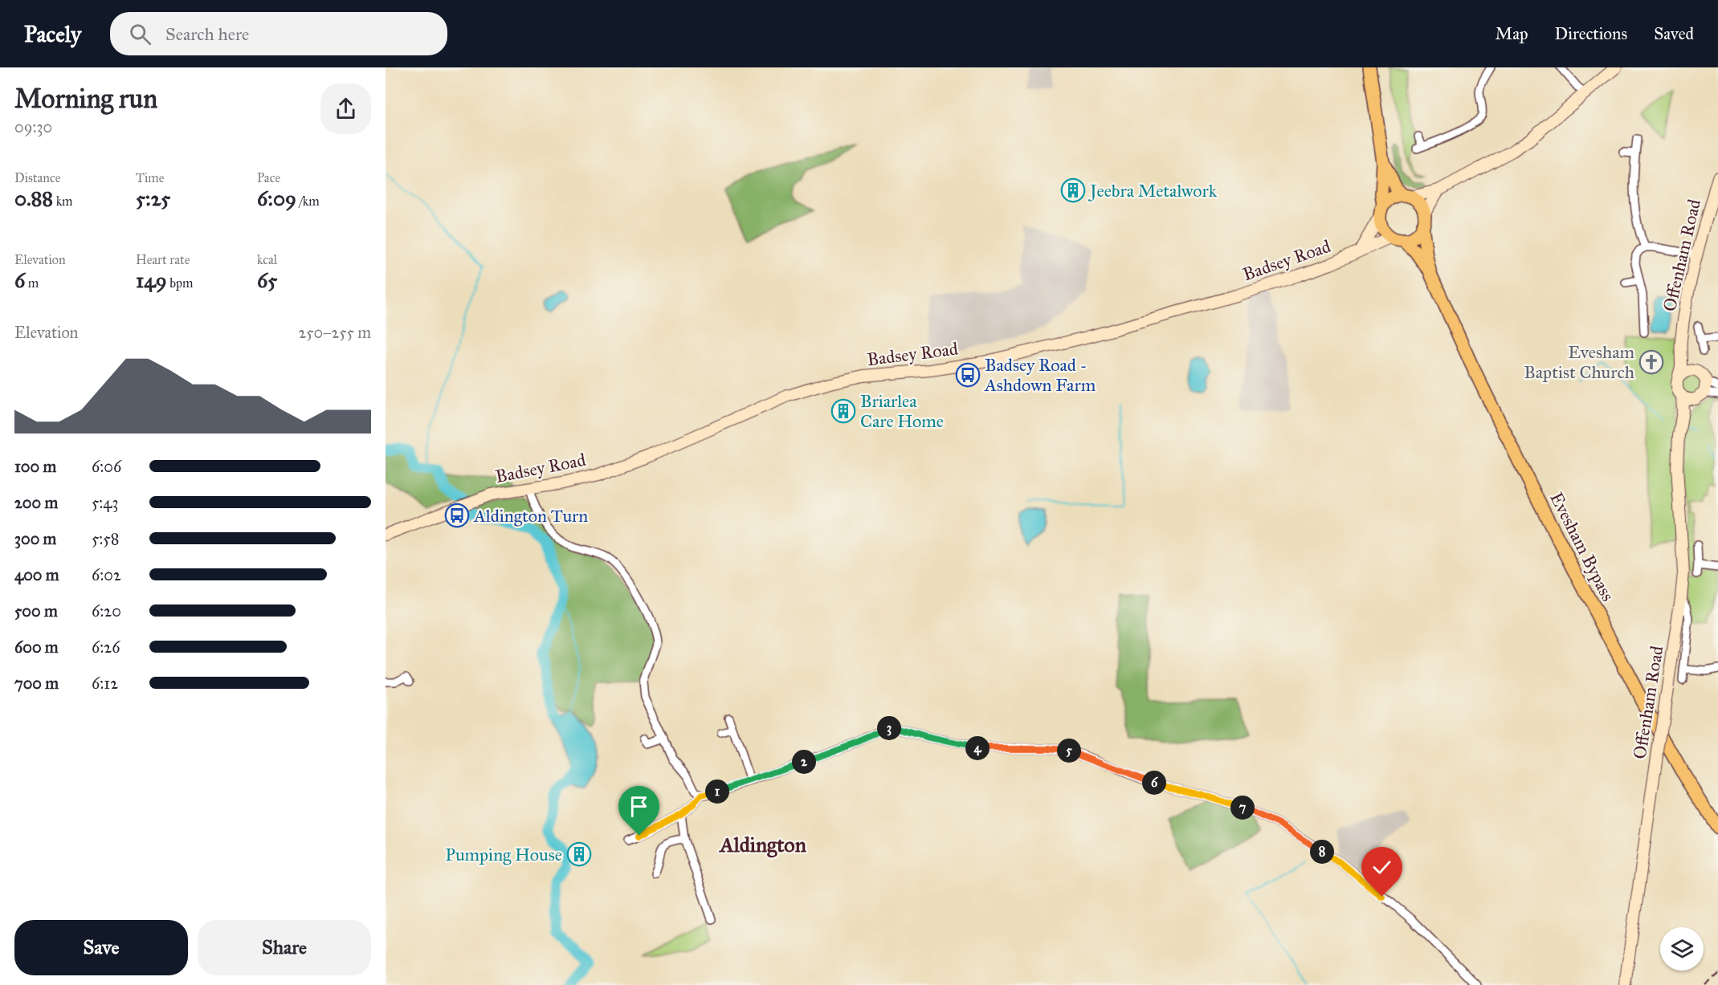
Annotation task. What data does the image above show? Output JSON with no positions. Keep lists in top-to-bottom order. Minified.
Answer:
{"streets":{"highway":["Evesham Bypass"],"main road":["Offenham Road","Badsey Road"]},"crossings":[["Badsey Road","Evesham Bypass"]],"districts":["Aldington"],"places":{"building":["Jeebra Metalwork","Briarlea Care Home","Pumping House"],"church":["Evesham Baptist Church"],"bus stop":["Badsey Road - Ashdown Farm","Aldington Turn"]},"page":{"header":"Pacely","search":"Search here","nav":["Map","Directions","Saved"],"heading":["Morning run","09:30"],"stats":[["Distance","0.88 km"],["Time","5:25"],["Pace","6:09 /km"],["Elevation","6 m"],["Heart rate","149 bpm"],["kcal","65"]],"chart":["Elevation","250–255 m"],"list":[{"name":"100 m","note":"6:06"},{"name":"200 m","note":"5:43"},{"name":"300 m","note":"5:58"},{"name":"400 m","note":"6:02"},{"name":"500 m","note":"6:20"},{"name":"600 m","note":"6:26"},{"name":"700 m","note":"6:12"}],"pins":["3","4","5","2","6","1","7","8"],"buttons":["Save","Share"]}}
